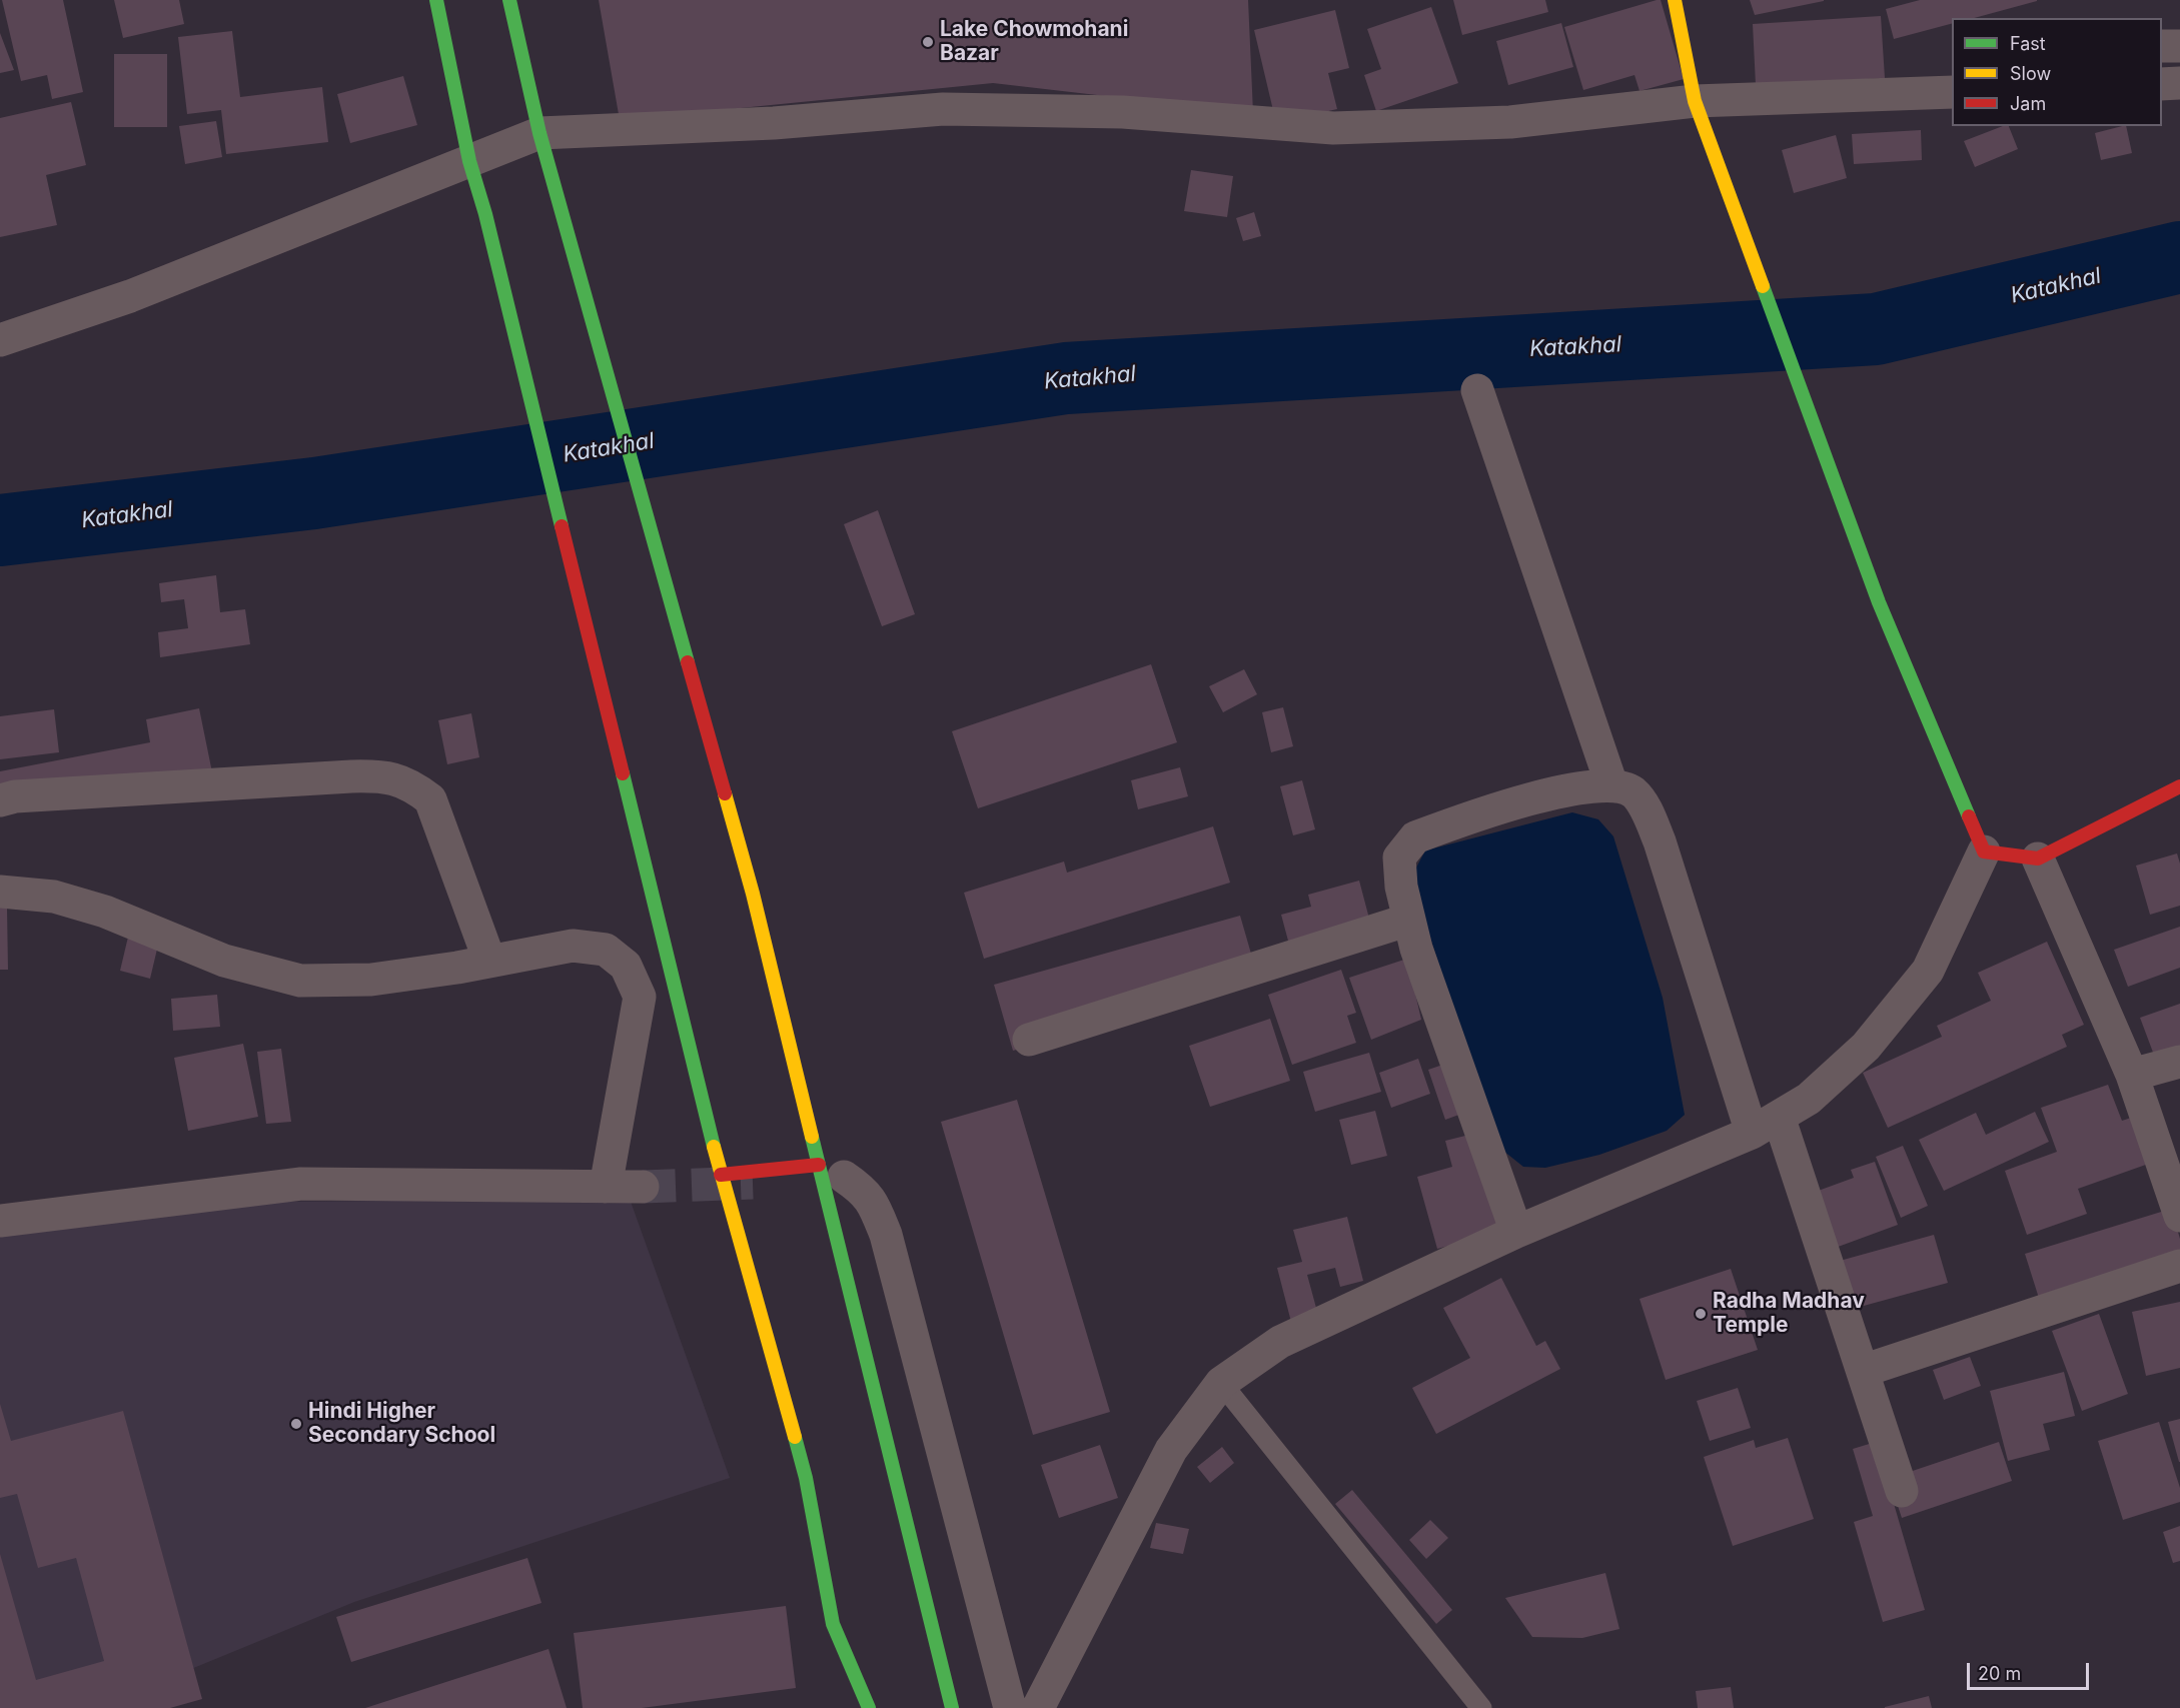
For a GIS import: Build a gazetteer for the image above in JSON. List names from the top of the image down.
{
  "water": ["Katakhal"],
  "places": ["Lake Chowmohani Bazar", "Radha Madhav Temple", "Hindi Higher Secondary School"],
  "legend": ["Fast", "Slow", "Jam"],
  "scale_bar": "20 m"
}
